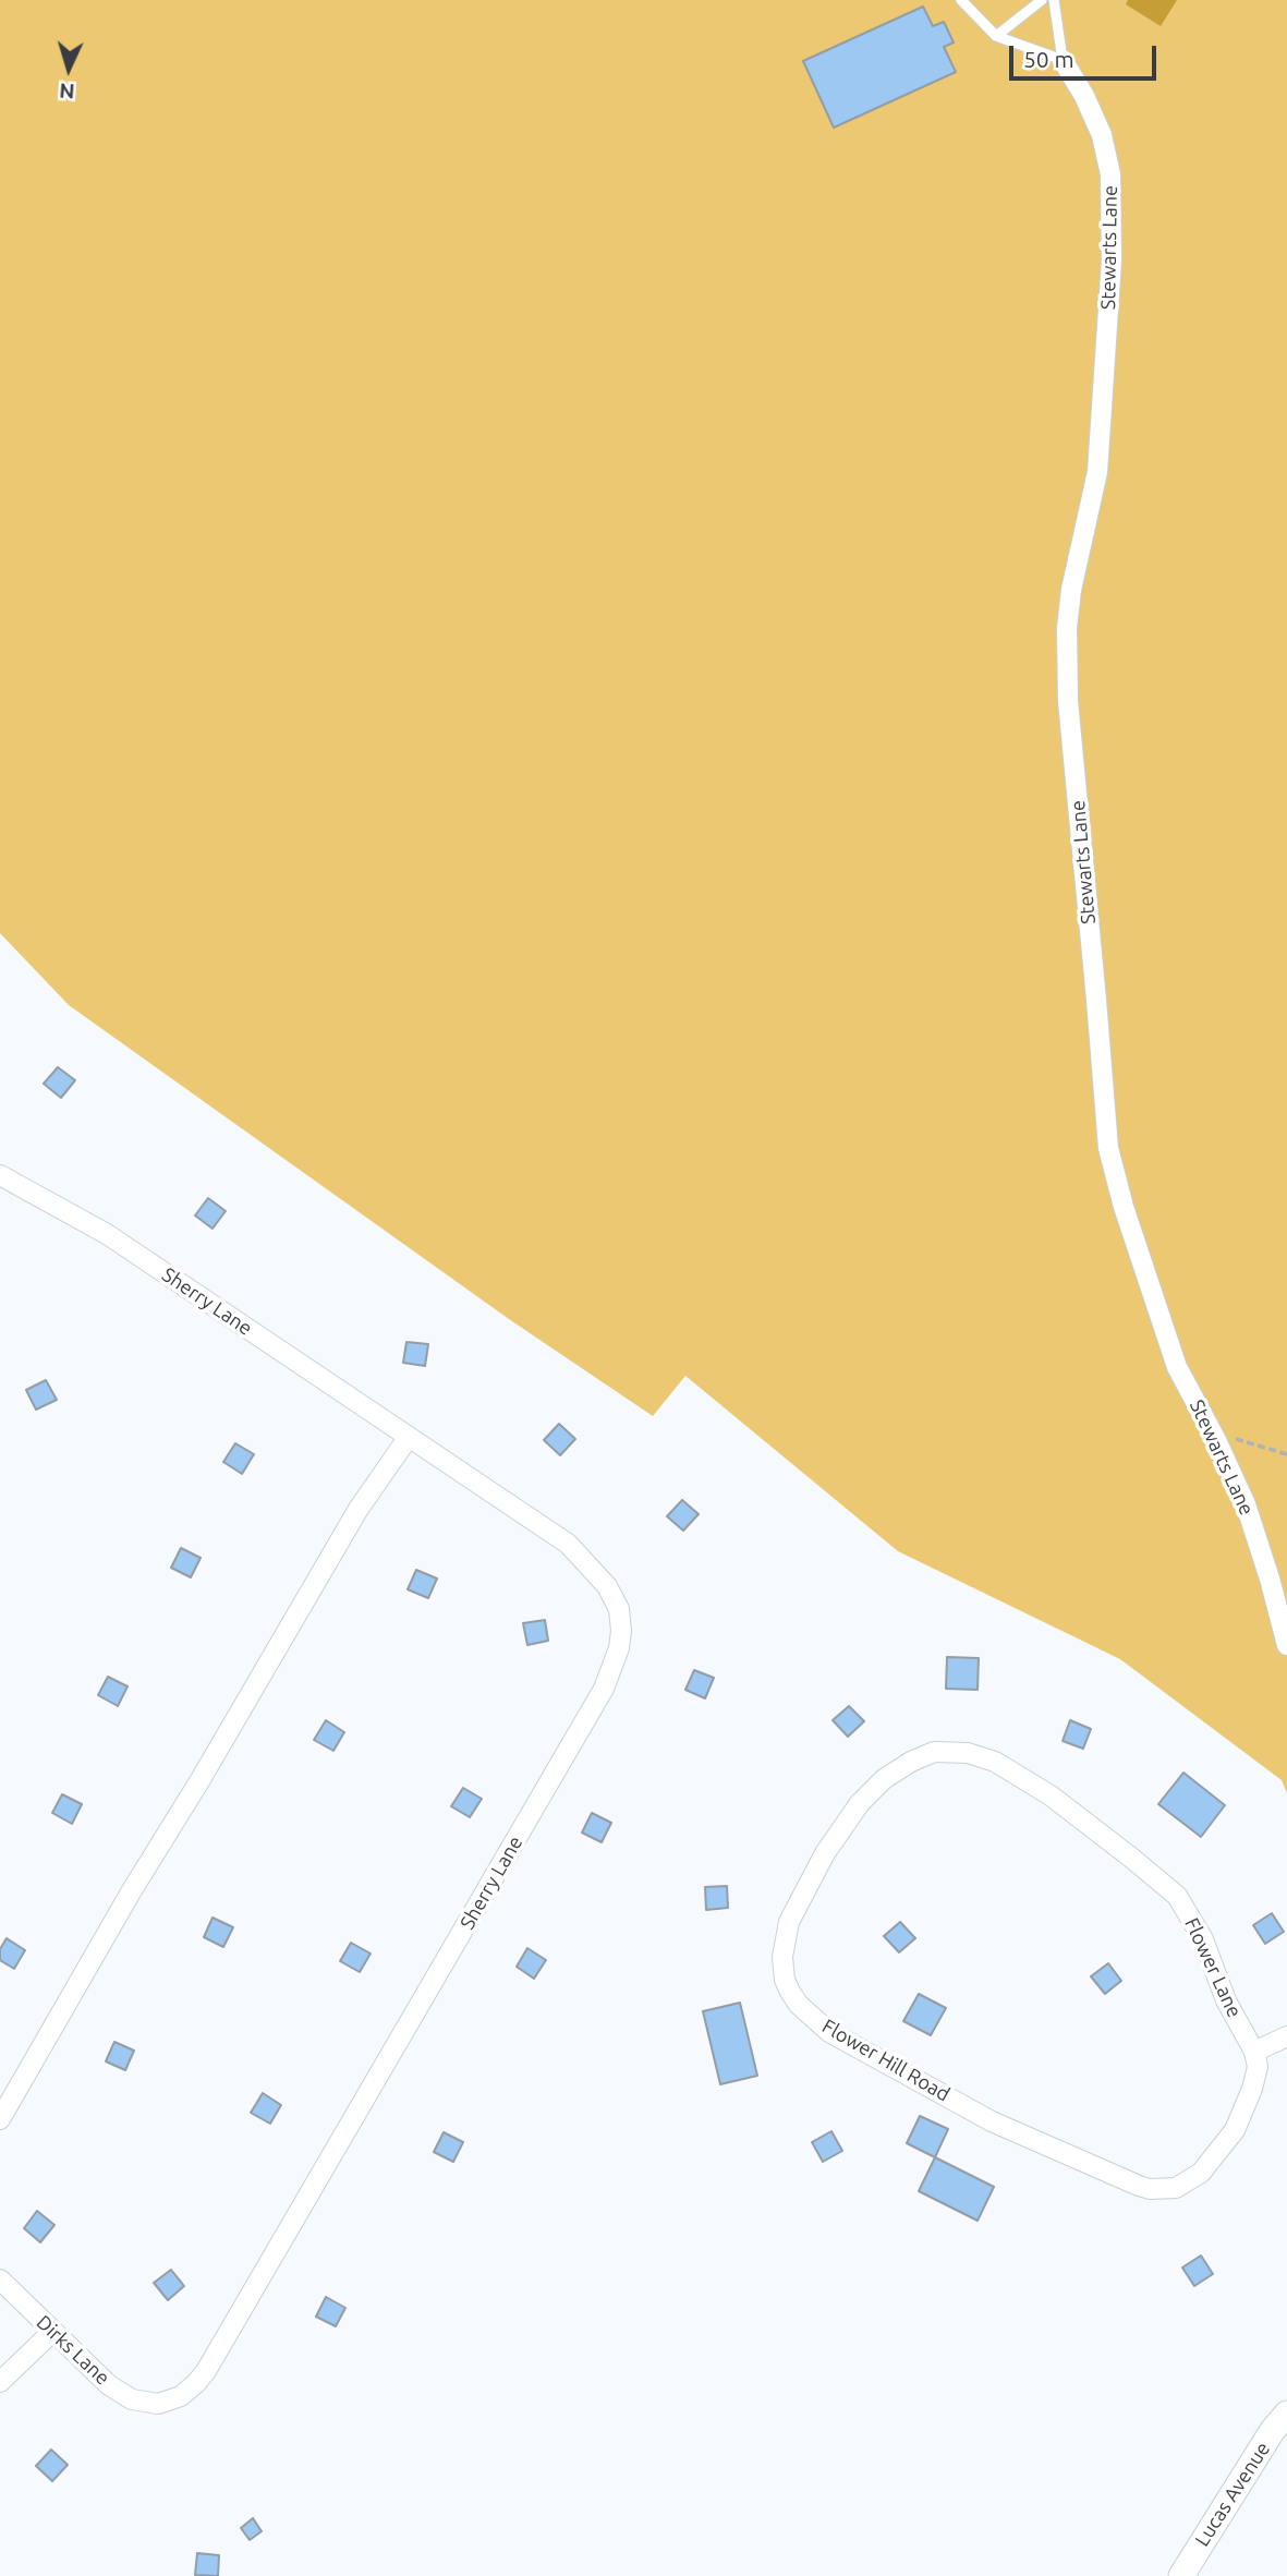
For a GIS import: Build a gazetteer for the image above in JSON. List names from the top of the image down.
{
  "streets": {
    "street": [
      "Stewarts Lane",
      "Sherry Lane",
      "Flower Lane",
      "Flower Hill Road",
      "Dirks Lane",
      "Lucas Avenue"
    ]
  },
  "crossings": [
    ["Sherry Lane", "Dirks Lane"],
    ["Flower Lane", "Flower Hill Road"]
  ],
  "scale_bar": "50 m",
  "north": "bottom"
}
